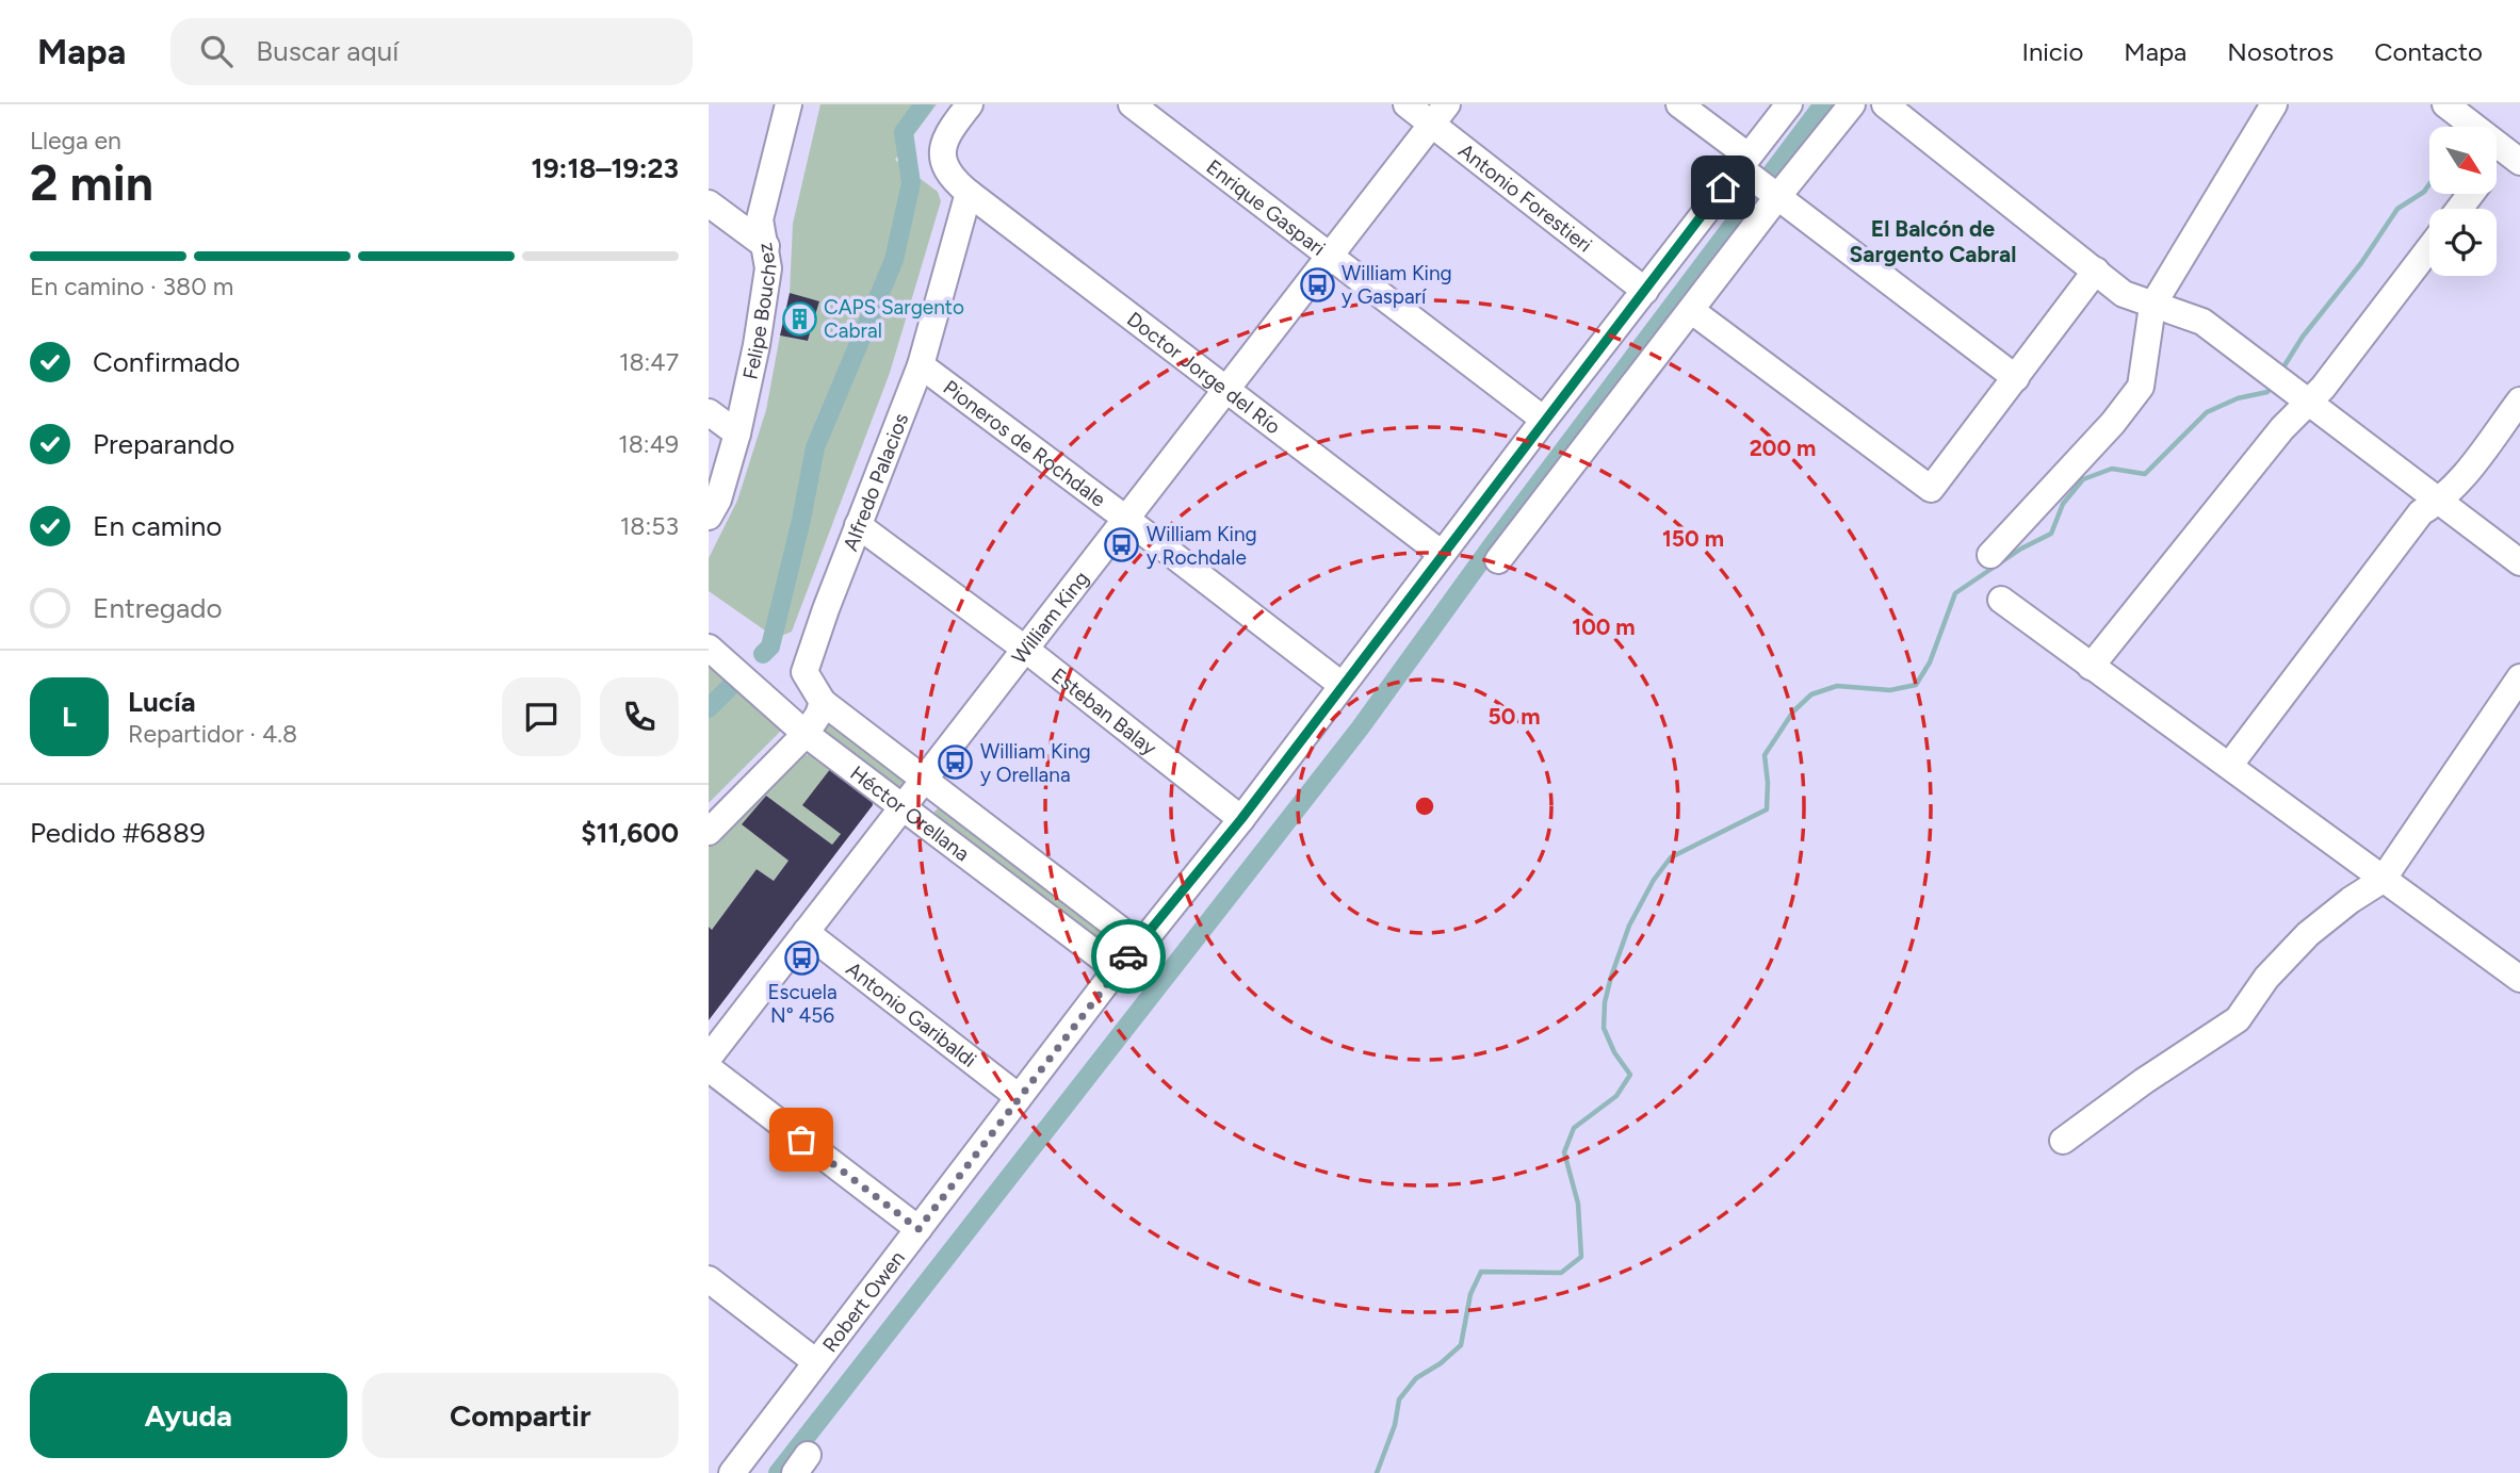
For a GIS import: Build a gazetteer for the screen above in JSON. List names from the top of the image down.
{
  "streets": {
    "street": [
      "Antonio Forestieri",
      "Enrique Gaspari",
      "Felipe Bouchez",
      "Doctor Jorge del Río",
      "Pioneros de Rochdale",
      "Alfredo Palacios",
      "William King",
      "Esteban Balay",
      "Héctor Orellana",
      "Antonio Garibaldi",
      "Robert Owen"
    ]
  },
  "crossings": [
    ["Antonio Forestieri", "William King"],
    ["Antonio Forestieri", "Robert Owen"],
    ["Enrique Gaspari", "William King"],
    ["Enrique Gaspari", "Robert Owen"],
    ["Doctor Jorge del Río", "Alfredo Palacios"],
    ["Doctor Jorge del Río", "William King"],
    ["Doctor Jorge del Río", "Robert Owen"],
    ["Pioneros de Rochdale", "Alfredo Palacios"],
    ["Pioneros de Rochdale", "William King"],
    ["Pioneros de Rochdale", "Robert Owen"],
    ["Alfredo Palacios", "Esteban Balay"],
    ["Alfredo Palacios", "Héctor Orellana"],
    ["William King", "Esteban Balay"],
    ["William King", "Héctor Orellana"],
    ["William King", "Antonio Garibaldi"],
    ["Esteban Balay", "Robert Owen"],
    ["Héctor Orellana", "Robert Owen"],
    ["Antonio Garibaldi", "Robert Owen"]
  ],
  "districts": ["El Balcón de Sargento Cabral"],
  "places": {
    "bus stop": [
      "William King y Gasparí",
      "William King y Rochdale",
      "William King y Orellana",
      "Escuela N° 456"
    ],
    "building": ["CAPS Sargento Cabral"]
  },
  "north": "bottom right",
  "page": {
    "header": "Mapa",
    "search": "Buscar aquí",
    "nav": [
      "Inicio",
      "Mapa",
      "Nosotros",
      "Contacto"
    ],
    "heading": ["2 min", "Llega en", "19:18–19:23"],
    "panel": [
      "Lucía",
      "Repartidor · 4.8",
      "Pedido #6889",
      "$11,600"
    ],
    "bar": "En camino · 380 m",
    "list": [
      ["Confirmado", "18:47"],
      ["Preparando", "18:49"],
      ["En camino", "18:53"],
      "Entregado"
    ],
    "round": "L",
    "buttons": ["Ayuda", "Compartir"]
  },
  "rings": [
    "200 m",
    "150 m",
    "100 m",
    "50 m"
  ]
}
